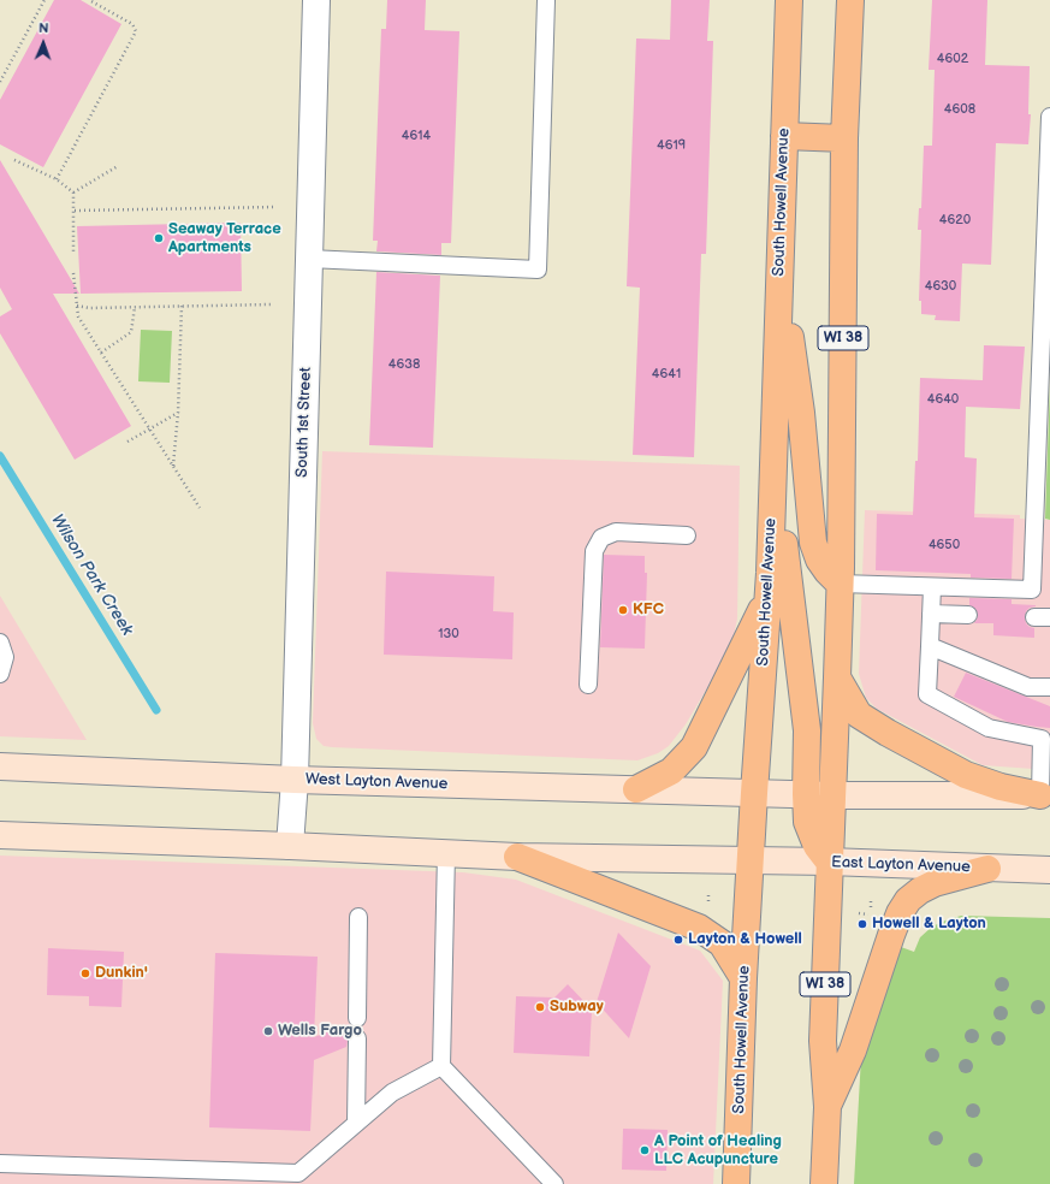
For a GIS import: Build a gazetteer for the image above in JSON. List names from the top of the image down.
{
  "streets": {
    "main road": [
      "South Howell Avenue",
      "WI 38",
      "West Layton Avenue",
      "East Layton Avenue"
    ],
    "street": ["South 1st Street"]
  },
  "crossings": [
    ["South Howell Avenue", "West Layton Avenue"],
    ["South Howell Avenue", "East Layton Avenue"],
    ["WI 38", "East Layton Avenue"],
    ["South 1st Street", "West Layton Avenue"]
  ],
  "water": ["Wilson Park Creek"],
  "places": [
    "Seaway Terrace Apartments",
    "KFC",
    "Howell & Layton",
    "Layton & Howell",
    "Dunkin'",
    "Subway",
    "Wells Fargo",
    "A Point of Healing LLC Acupuncture"
  ],
  "house_numbers": [
    "4602",
    "4608",
    "4614",
    "4619",
    "4620",
    "4630",
    "4638",
    "4641",
    "4640",
    "4650",
    "130"
  ],
  "north": "top"
}
